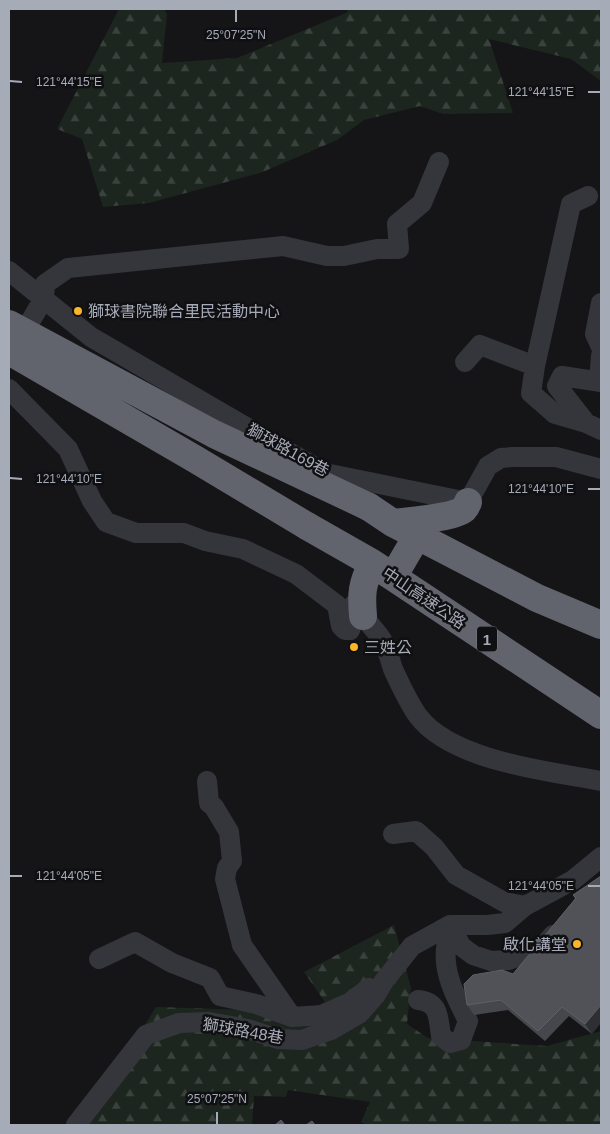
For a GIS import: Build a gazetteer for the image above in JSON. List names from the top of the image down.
{
  "streets": {
    "highway": ["中山高速公路", "1"],
    "street": ["獅球路169巷", "獅球路48巷"]
  },
  "places": ["獅球書院聯合里民活動中心", "三姓公", "啟化講堂"],
  "coordinates": [
    "25°07'25\"N",
    "121°44'15\"E",
    "121°44'10\"E",
    "121°44'05\"E"
  ]
}
